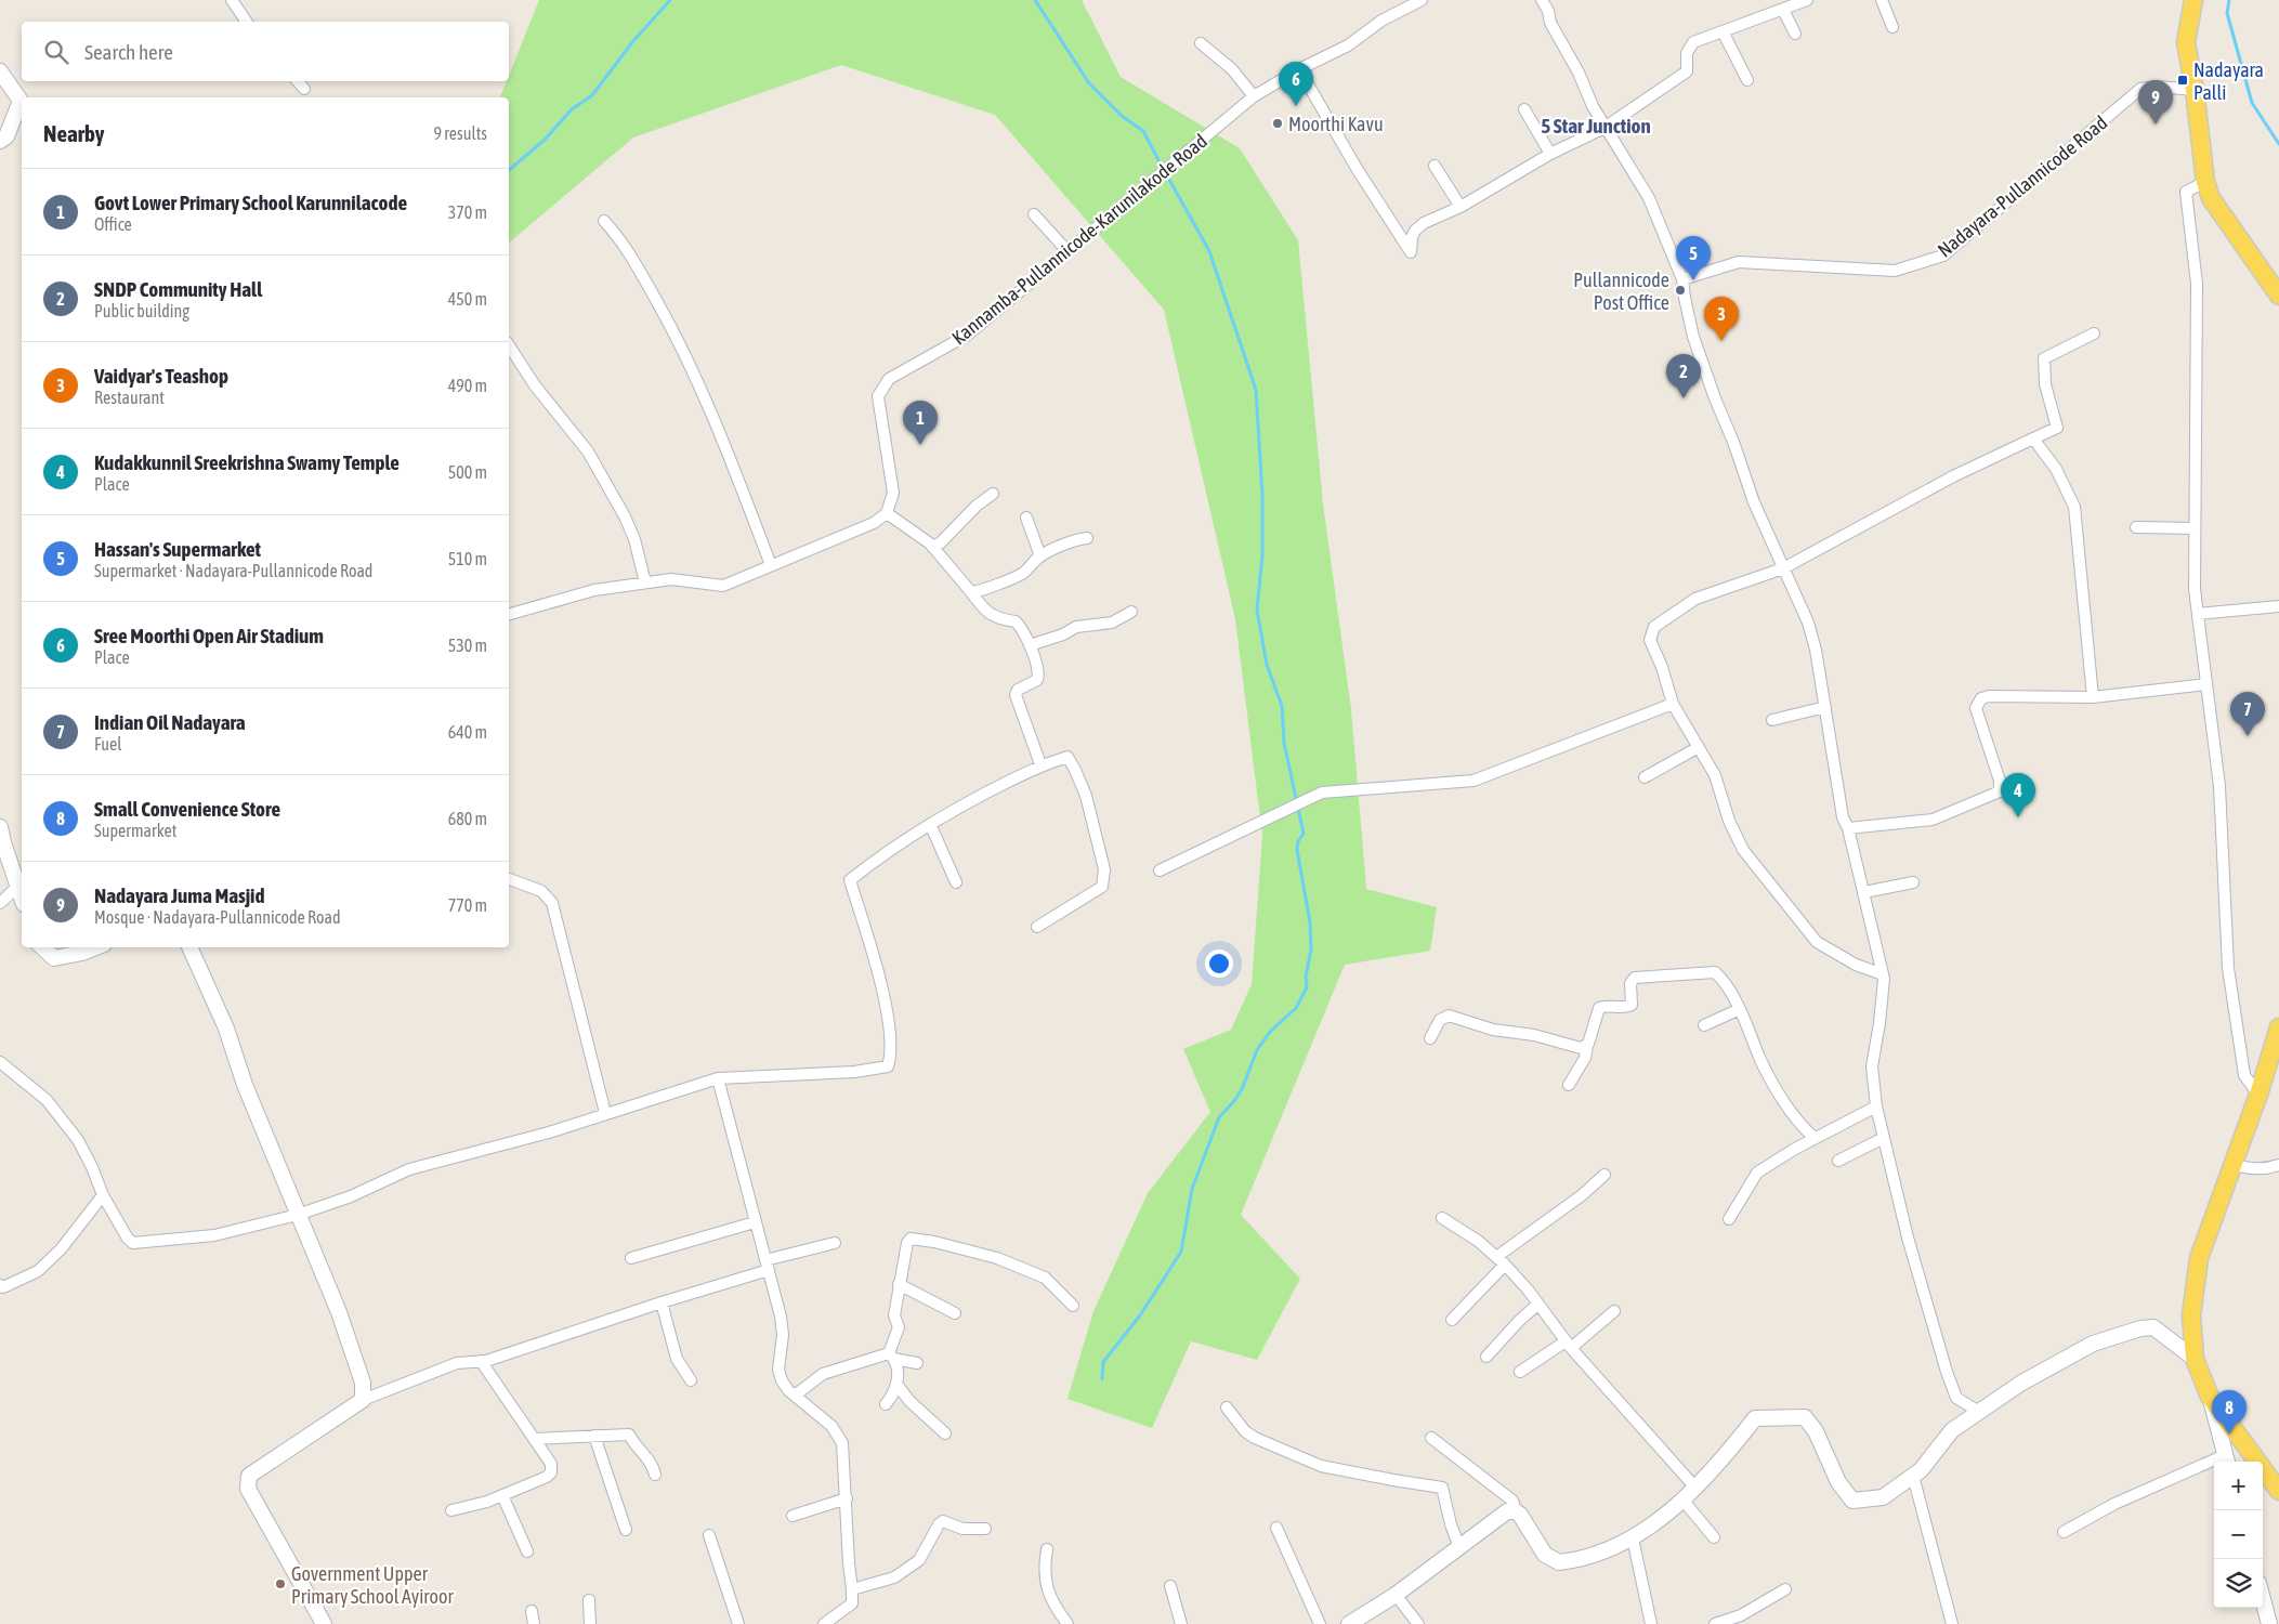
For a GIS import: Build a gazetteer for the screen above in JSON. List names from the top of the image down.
{
  "streets": {
    "street": ["Nadayara-Pullannicode Road", "Kannamba-Pullannicode-Karunilakode Road"]
  },
  "districts": ["5 Star Junction"],
  "places": {
    "transit": ["Nadayara Palli"],
    "other": ["Moorthi Kavu", "Pullannicode Post Office", "Government Upper Primary School Ayiroor"]
  },
  "page": {
    "search": "Search here",
    "pins": [
      "6",
      "9",
      "5",
      "3",
      "2",
      "1",
      "7",
      "4",
      "8"
    ],
    "heading": ["Nearby", "9 results"],
    "list": [
      {
        "mark": "1",
        "name": "Govt Lower Primary School Karunnilacode",
        "note": "Office",
        "value": "370 m"
      },
      {
        "mark": "2",
        "name": "SNDP Community Hall",
        "note": "Public building",
        "value": "450 m"
      },
      {
        "mark": "3",
        "name": "Vaidyar's Teashop",
        "note": "Restaurant",
        "value": "490 m"
      },
      {
        "mark": "4",
        "name": "Kudakkunnil Sreekrishna Swamy Temple",
        "note": "Place",
        "value": "500 m"
      },
      {
        "mark": "5",
        "name": "Hassan's Supermarket",
        "note": "Supermarket · Nadayara-Pullannicode Road",
        "value": "510 m"
      },
      {
        "mark": "6",
        "name": "Sree Moorthi Open Air Stadium",
        "note": "Place",
        "value": "530 m"
      },
      {
        "mark": "7",
        "name": "Indian Oil Nadayara",
        "note": "Fuel",
        "value": "640 m"
      },
      {
        "mark": "8",
        "name": "Small Convenience Store",
        "note": "Supermarket",
        "value": "680 m"
      },
      {
        "mark": "9",
        "name": "Nadayara Juma Masjid",
        "note": "Mosque · Nadayara-Pullannicode Road",
        "value": "770 m"
      }
    ],
    "map_buttons": ["+", "−"]
  }
}
